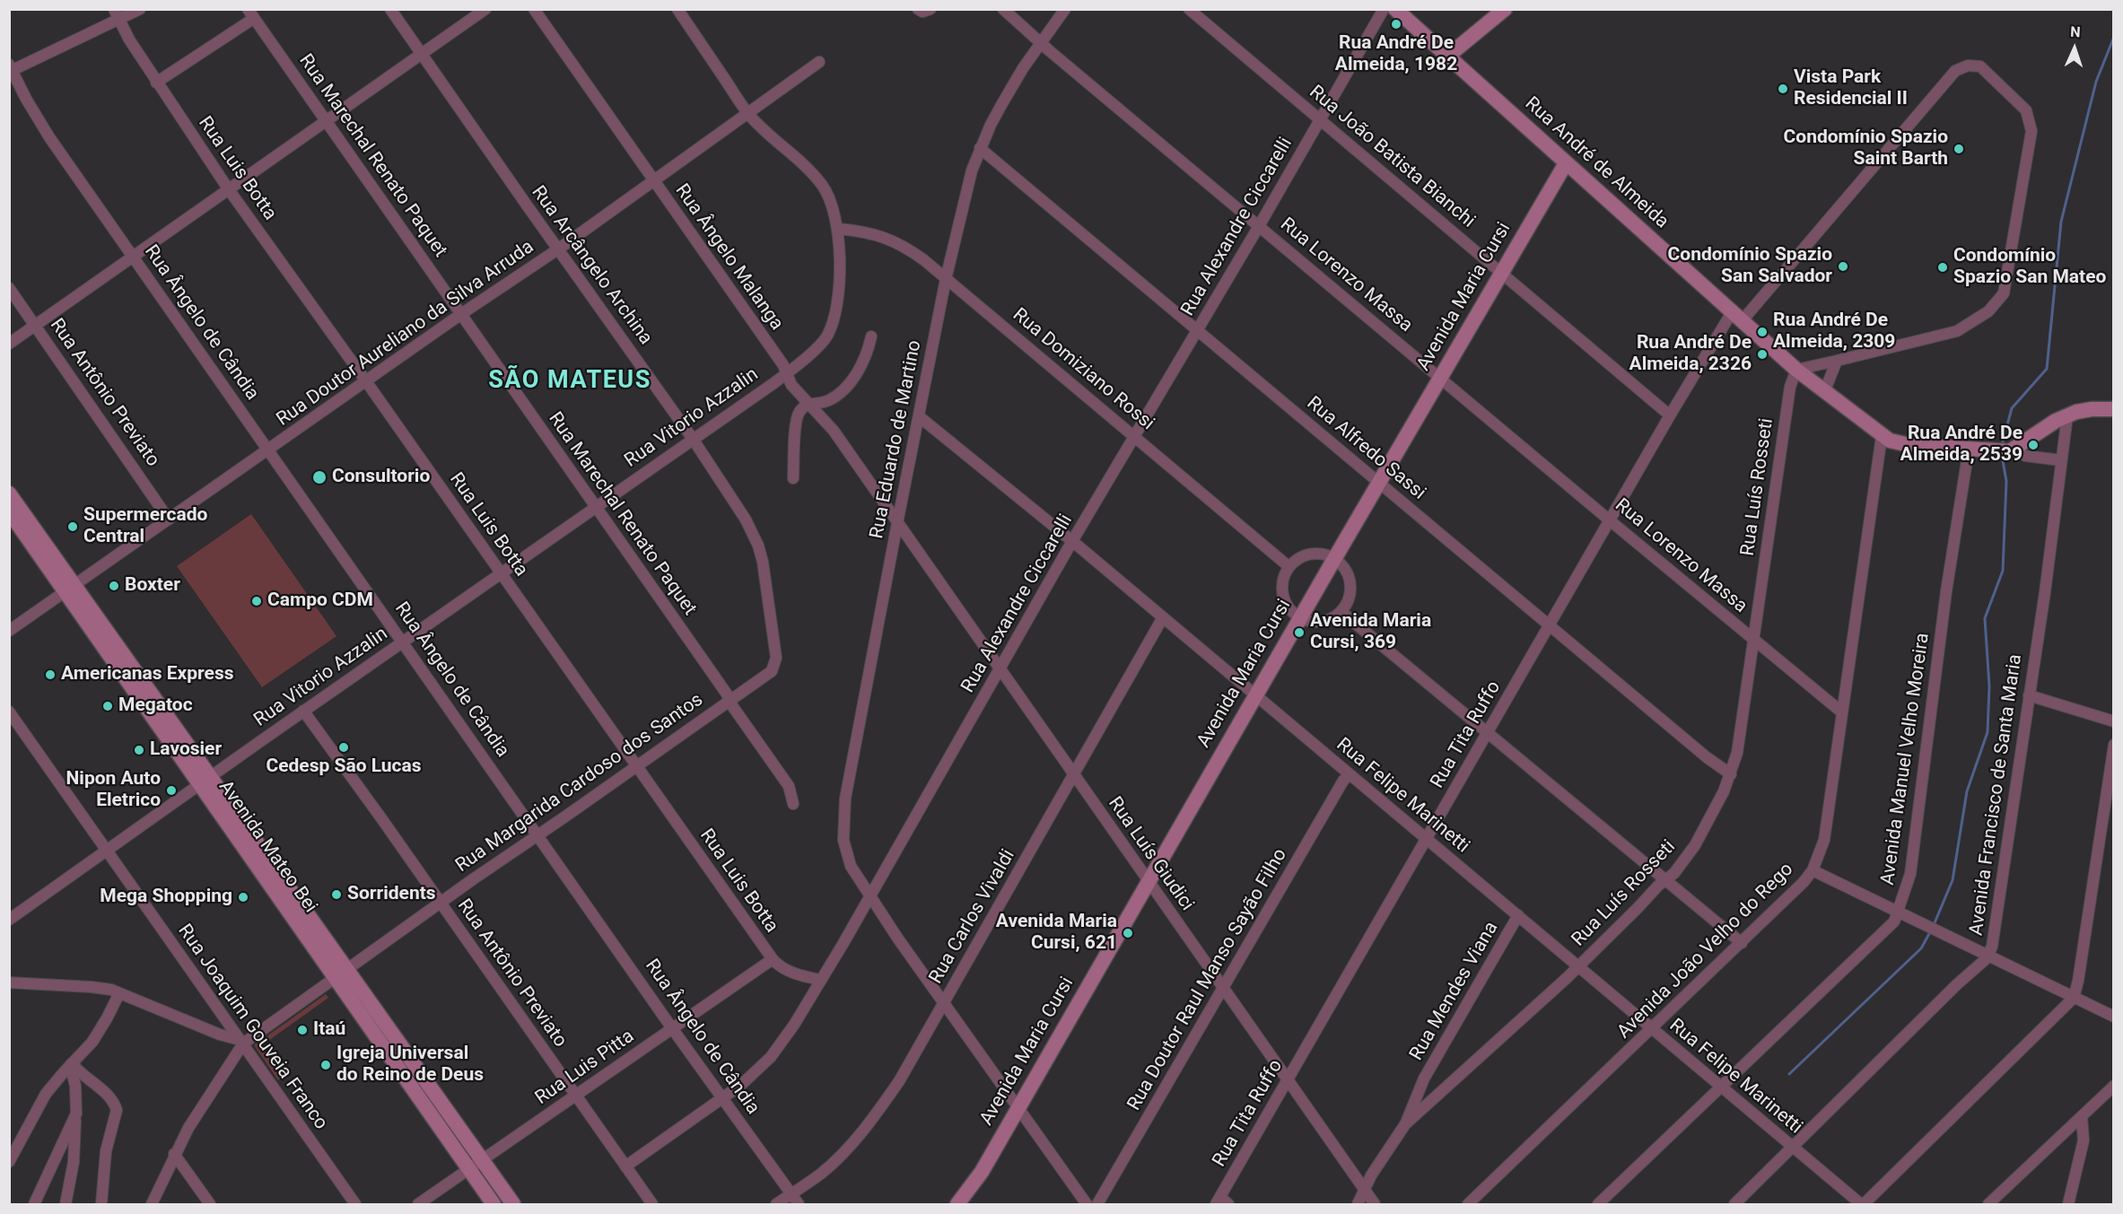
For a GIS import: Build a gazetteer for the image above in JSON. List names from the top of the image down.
{
  "streets": {
    "main road": ["Rua André de Almeida", "Avenida Maria Cursi", "Avenida Mateo Bei"],
    "street": [
      "Rua Marechal Renato Paquet",
      "Rua João Batista Bianchi",
      "Rua Luis Botta",
      "Rua Alexandre Ciccarelli",
      "Rua Ângelo Malanga",
      "Rua Arcângelo Archina",
      "Rua Lorenzo Massa",
      "Rua Ângelo de Cândia",
      "Rua Doutor Aureliano da Silva Arruda",
      "Rua Domiziano Rossi",
      "Rua Antônio Previato",
      "Rua Vitorio Azzalin",
      "Rua Eduardo de Martino",
      "Rua Alfredo Sassi",
      "Rua Luís Rosseti",
      "Rua Tita Ruffo",
      "Avenida Manuel Velho Moreira",
      "Rua Margarida Cardoso dos Santos",
      "Avenida Francisco de Santa Maria",
      "Rua Felipe Marinetti",
      "Rua Luís Giudici",
      "Rua Carlos Vivaldi",
      "Avenida João Velho do Rego",
      "Rua Doutor Raul Manso Sayão Filho",
      "Rua Mendes Viana",
      "Rua Joaquim Gouveia Franco",
      "Rua Luis Pitta"
    ]
  },
  "crossings": [
    ["Rua Marechal Renato Paquet", "Rua Doutor Aureliano da Silva Arruda"],
    ["Rua Marechal Renato Paquet", "Rua Vitorio Azzalin"],
    ["Rua Marechal Renato Paquet", "Rua Margarida Cardoso dos Santos"],
    ["Rua João Batista Bianchi", "Rua Alexandre Ciccarelli"],
    ["Rua João Batista Bianchi", "Avenida Maria Cursi"],
    ["Rua João Batista Bianchi", "Rua Tita Ruffo"],
    ["Rua André de Almeida", "Avenida Maria Cursi"],
    ["Rua André de Almeida", "Rua Luís Rosseti"],
    ["Rua André de Almeida", "Rua Tita Ruffo"],
    ["Rua André de Almeida", "Avenida Manuel Velho Moreira"],
    ["Rua André de Almeida", "Avenida João Velho do Rego"],
    ["Rua Luis Botta", "Rua Alexandre Ciccarelli"],
    ["Rua Luis Botta", "Rua Doutor Aureliano da Silva Arruda"],
    ["Rua Luis Botta", "Rua Vitorio Azzalin"],
    ["Rua Luis Botta", "Rua Margarida Cardoso dos Santos"],
    ["Rua Luis Botta", "Rua Luis Pitta"],
    ["Rua Alexandre Ciccarelli", "Rua Lorenzo Massa"],
    ["Rua Alexandre Ciccarelli", "Rua Ângelo de Cândia"],
    ["Rua Alexandre Ciccarelli", "Rua Domiziano Rossi"],
    ["Rua Alexandre Ciccarelli", "Rua Antônio Previato"],
    ["Rua Alexandre Ciccarelli", "Rua Eduardo de Martino"],
    ["Rua Alexandre Ciccarelli", "Rua Alfredo Sassi"],
    ["Rua Alexandre Ciccarelli", "Rua Felipe Marinetti"],
    ["Rua Alexandre Ciccarelli", "Rua Luís Giudici"],
    ["Rua Ângelo Malanga", "Rua Doutor Aureliano da Silva Arruda"],
    ["Rua Ângelo Malanga", "Rua Vitorio Azzalin"],
    ["Rua Ângelo Malanga", "Rua Eduardo de Martino"],
    ["Rua Ângelo Malanga", "Rua Luís Giudici"],
    ["Rua Arcângelo Archina", "Rua Doutor Aureliano da Silva Arruda"],
    ["Rua Arcângelo Archina", "Rua Vitorio Azzalin"],
    ["Rua Arcângelo Archina", "Rua Margarida Cardoso dos Santos"],
    ["Rua Lorenzo Massa", "Avenida Maria Cursi"],
    ["Rua Lorenzo Massa", "Rua Eduardo de Martino"],
    ["Rua Lorenzo Massa", "Rua Luís Rosseti"],
    ["Rua Lorenzo Massa", "Rua Tita Ruffo"],
    ["Rua Lorenzo Massa", "Avenida João Velho do Rego"],
    ["Avenida Maria Cursi", "Rua Eduardo de Martino"],
    ["Avenida Maria Cursi", "Rua Alfredo Sassi"],
    ["Avenida Maria Cursi", "Rua Felipe Marinetti"],
    ["Avenida Maria Cursi", "Rua Luís Giudici"],
    ["Rua Ângelo de Cândia", "Rua Doutor Aureliano da Silva Arruda"],
    ["Rua Ângelo de Cândia", "Rua Vitorio Azzalin"],
    ["Rua Ângelo de Cândia", "Rua Margarida Cardoso dos Santos"],
    ["Rua Ângelo de Cândia", "Rua Carlos Vivaldi"],
    ["Rua Ângelo de Cândia", "Rua Luis Pitta"],
    ["Rua Doutor Aureliano da Silva Arruda", "Rua Antônio Previato"],
    ["Rua Doutor Aureliano da Silva Arruda", "Rua Vitorio Azzalin"],
    ["Rua Doutor Aureliano da Silva Arruda", "Avenida Mateo Bei"],
    ["Rua Domiziano Rossi", "Rua Vitorio Azzalin"],
    ["Rua Domiziano Rossi", "Rua Eduardo de Martino"],
    ["Rua Antônio Previato", "Rua Vitorio Azzalin"],
    ["Rua Antônio Previato", "Rua Margarida Cardoso dos Santos"],
    ["Rua Antônio Previato", "Rua Luis Pitta"],
    ["Rua Vitorio Azzalin", "Avenida Mateo Bei"],
    ["Rua Vitorio Azzalin", "Rua Joaquim Gouveia Franco"],
    ["Rua Eduardo de Martino", "Rua Alfredo Sassi"],
    ["Rua Eduardo de Martino", "Rua Felipe Marinetti"],
    ["Rua Eduardo de Martino", "Rua Luís Giudici"],
    ["Rua Eduardo de Martino", "Rua Carlos Vivaldi"],
    ["Rua Alfredo Sassi", "Rua Luís Rosseti"],
    ["Rua Alfredo Sassi", "Rua Tita Ruffo"],
    ["Rua Luís Rosseti", "Rua Felipe Marinetti"],
    ["Rua Luís Rosseti", "Rua Luís Giudici"],
    ["Rua Luís Rosseti", "Rua Mendes Viana"],
    ["Rua Tita Ruffo", "Rua Felipe Marinetti"],
    ["Rua Tita Ruffo", "Rua Luís Giudici"],
    ["Avenida Manuel Velho Moreira", "Rua Felipe Marinetti"],
    ["Rua Margarida Cardoso dos Santos", "Avenida Mateo Bei"],
    ["Rua Margarida Cardoso dos Santos", "Rua Joaquim Gouveia Franco"],
    ["Avenida Francisco de Santa Maria", "Rua Felipe Marinetti"],
    ["Rua Felipe Marinetti", "Rua Carlos Vivaldi"],
    ["Rua Felipe Marinetti", "Avenida João Velho do Rego"],
    ["Rua Felipe Marinetti", "Rua Doutor Raul Manso Sayão Filho"],
    ["Rua Felipe Marinetti", "Rua Mendes Viana"],
    ["Avenida Mateo Bei", "Rua Luis Pitta"],
    ["Rua Luís Giudici", "Rua Carlos Vivaldi"],
    ["Rua Luís Giudici", "Rua Doutor Raul Manso Sayão Filho"]
  ],
  "districts": ["SÃO MATEUS"],
  "places": [
    "Rua André De Almeida, 1982",
    "Vista Park Residencial II",
    "Condomínio Spazio Saint Barth",
    "Condomínio Spazio San Salvador",
    "Condomínio Spazio San Mateo",
    "Rua André De Almeida, 2309",
    "Rua André De Almeida, 2326",
    "Rua André De Almeida, 2539",
    "Consultorio",
    "Supermercado Central",
    "Boxter",
    "Campo CDM",
    "Avenida Maria Cursi, 369",
    "Americanas Express",
    "Megatoc",
    "Cedesp São Lucas",
    "Lavosier",
    "Nipon Auto Eletrico",
    "Sorridents",
    "Mega Shopping",
    "Avenida Maria Cursi, 621",
    "Itaú",
    "Igreja Universal do Reino de Deus"
  ],
  "north": "top"
}
